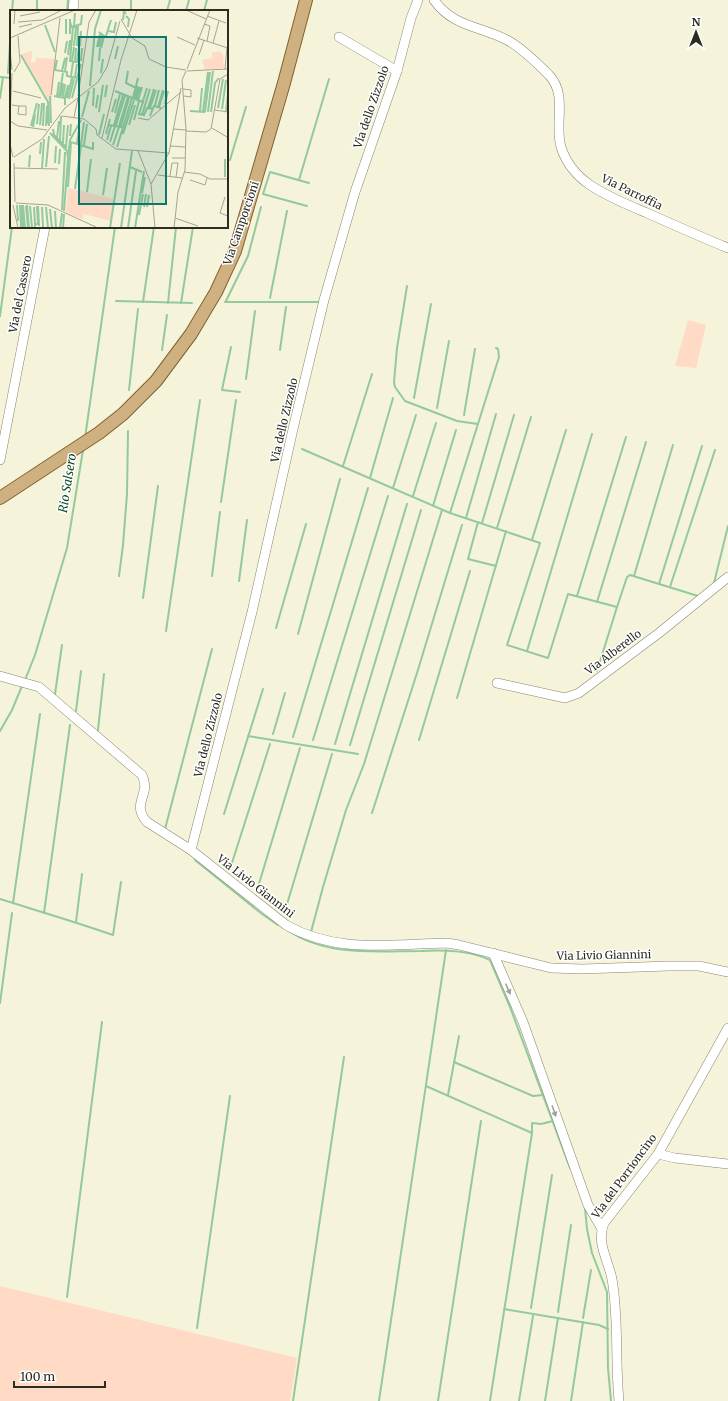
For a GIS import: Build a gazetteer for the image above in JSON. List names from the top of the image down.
{
  "streets": {
    "main road": ["Via Camporcioni"],
    "street": [
      "Via dello Zizzolo",
      "Via Parroffia",
      "Via del Cassero",
      "Via Alberello",
      "Via Livio Giannini",
      "Via del Porrioncino"
    ]
  },
  "crossings": [
    ["Via dello Zizzolo", "Via Livio Giannini"]
  ],
  "water": ["Rio Salsero"],
  "scale_bar": "100 m",
  "north": "top"
}
